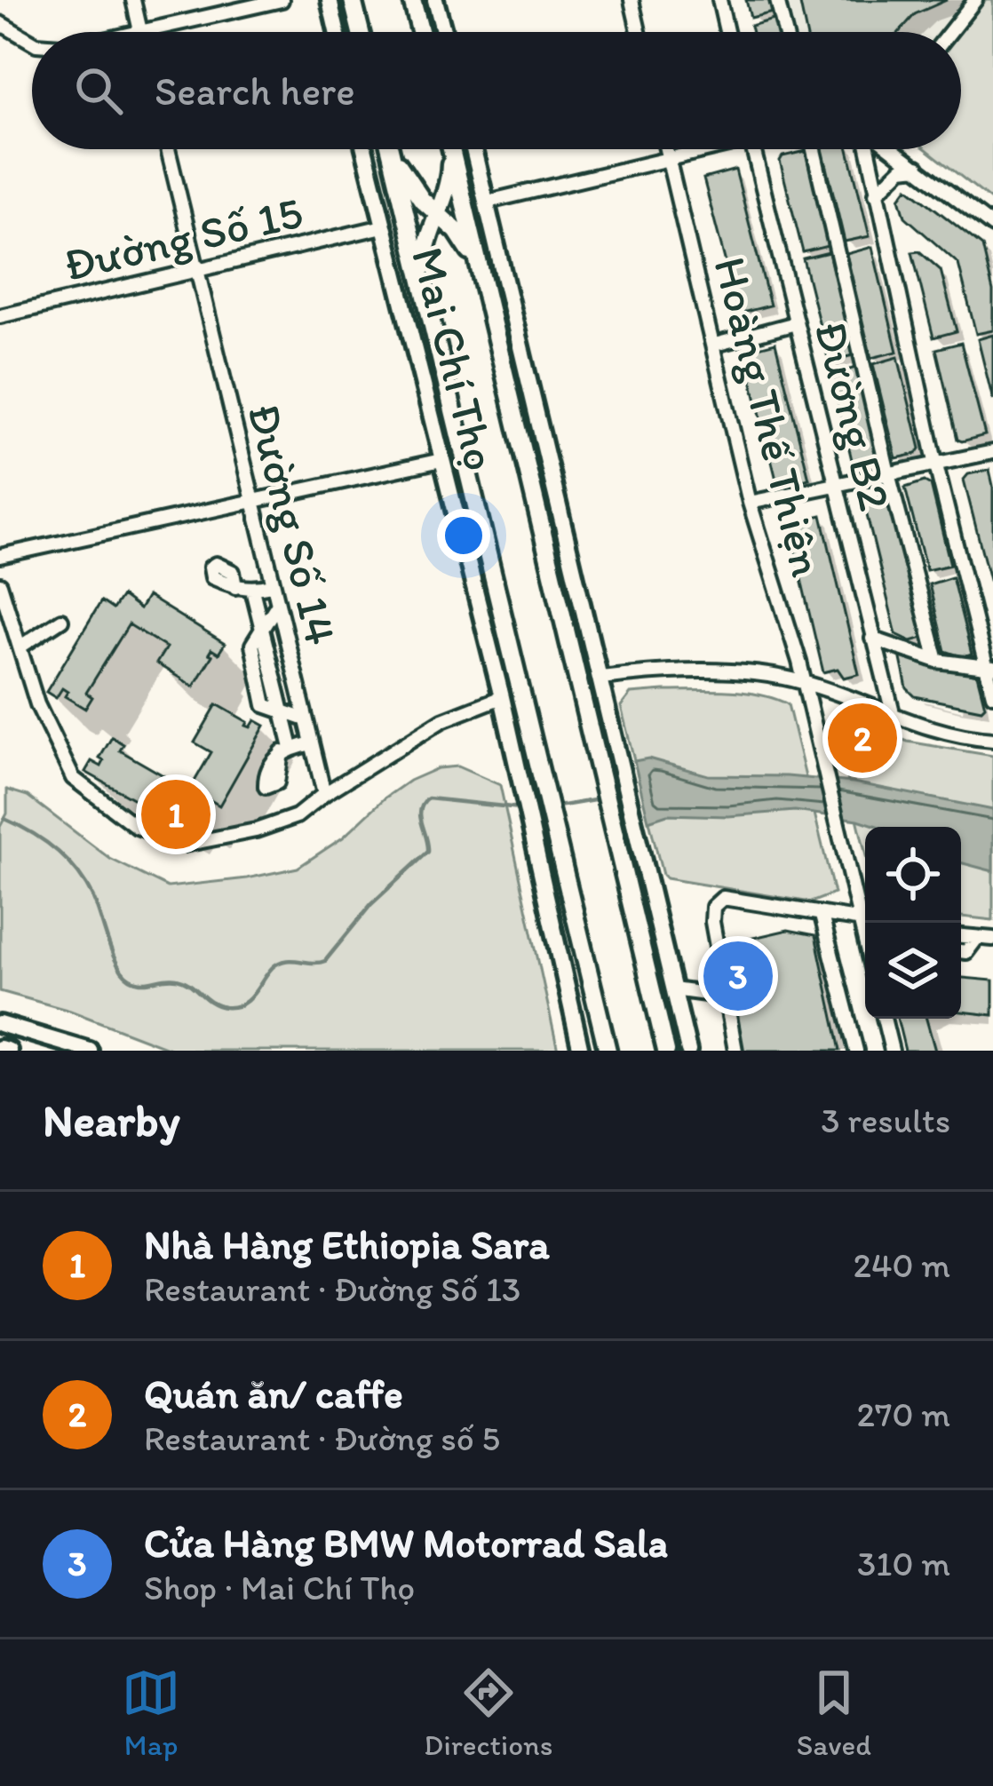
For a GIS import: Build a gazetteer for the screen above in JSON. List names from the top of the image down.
{
  "streets": {
    "highway": ["Mai Chí Thọ"],
    "street": [
      "Đường Số 15",
      "Đường B2",
      "Hoàng Thế Thiện",
      "Đường Số 14"
    ]
  },
  "crossings": [
    ["Đường Số 15", "Mai Chí Thọ"],
    ["Đường Số 15", "Đường Số 14"]
  ],
  "page": {
    "search": "Search here",
    "pins": ["2", "1", "3"],
    "heading": ["Nearby", "3 results"],
    "list": [
      {
        "mark": "1",
        "name": "Nhà Hàng Ethiopia Sara",
        "note": "Restaurant · Đường Số 13",
        "value": "240 m"
      },
      {
        "mark": "2",
        "name": "Quán ăn/ caffe",
        "note": "Restaurant · Đường số 5",
        "value": "270 m"
      },
      {
        "mark": "3",
        "name": "Cửa Hàng BMW Motorrad Sala",
        "note": "Shop · Mai Chí Thọ",
        "value": "310 m"
      }
    ],
    "nav": ["Map", "Directions", "Saved"]
  }
}
